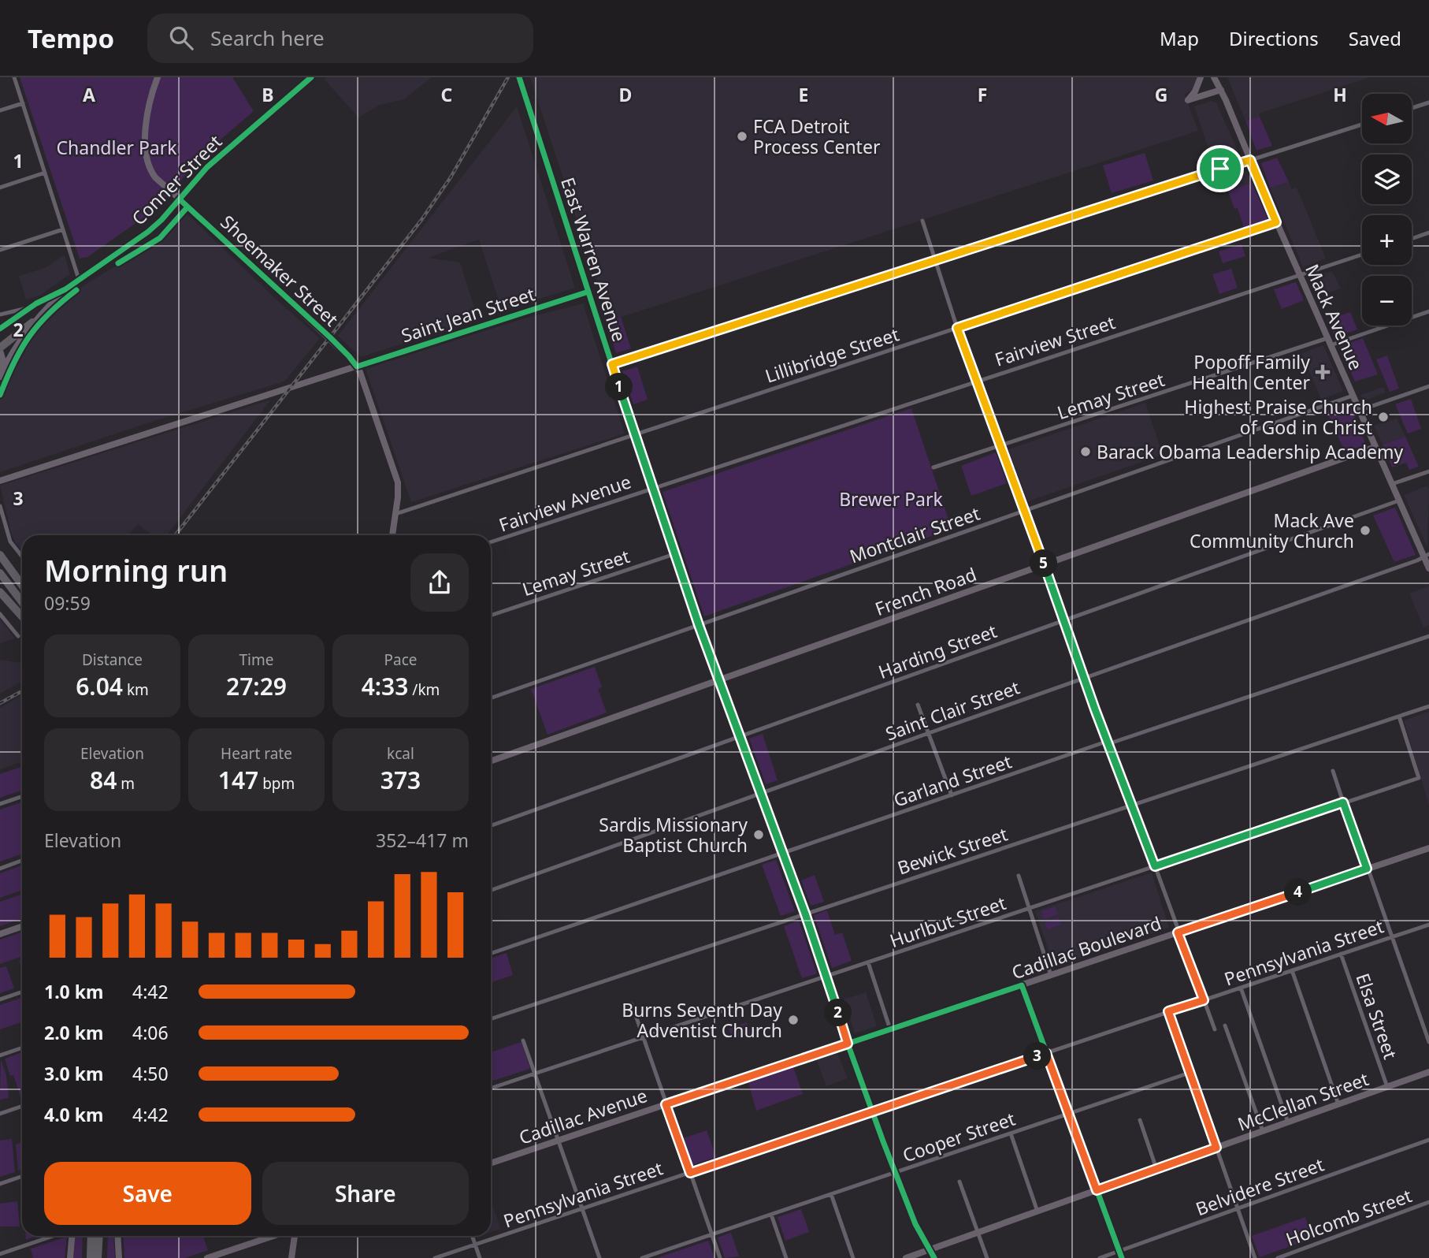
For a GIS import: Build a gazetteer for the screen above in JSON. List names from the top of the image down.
{
  "streets": {
    "main road": [
      "Conner Street",
      "East Warren Avenue",
      "Shoemaker Street",
      "Saint Jean Street",
      "Mack Avenue",
      "French Road",
      "Cadillac Boulevard",
      "McClellan Street",
      "Cadillac Avenue"
    ],
    "street": [
      "Fairview Street",
      "Lillibridge Street",
      "Lemay Street",
      "Fairview Avenue",
      "Montclair Street",
      "Harding Street",
      "Saint Clair Street",
      "Garland Street",
      "Bewick Street",
      "Hurlbut Street",
      "Pennsylvania Street",
      "Elsa Street",
      "Cooper Street",
      "Belvidere Street",
      "Holcomb Street"
    ]
  },
  "crossings": [
    ["Conner Street", "Shoemaker Street"],
    ["East Warren Avenue", "Saint Jean Street"],
    ["East Warren Avenue", "Fairview Street"],
    ["East Warren Avenue", "Lillibridge Street"],
    ["East Warren Avenue", "Lemay Street"],
    ["East Warren Avenue", "Fairview Avenue"],
    ["East Warren Avenue", "Montclair Street"],
    ["East Warren Avenue", "French Road"],
    ["East Warren Avenue", "Harding Street"],
    ["East Warren Avenue", "Saint Clair Street"],
    ["East Warren Avenue", "Garland Street"],
    ["East Warren Avenue", "Bewick Street"],
    ["East Warren Avenue", "Hurlbut Street"],
    ["East Warren Avenue", "Cadillac Boulevard"],
    ["East Warren Avenue", "Pennsylvania Street"],
    ["East Warren Avenue", "McClellan Street"],
    ["East Warren Avenue", "Cadillac Avenue"],
    ["East Warren Avenue", "Cooper Street"],
    ["Shoemaker Street", "Saint Jean Street"],
    ["Shoemaker Street", "Lillibridge Street"],
    ["Mack Avenue", "Fairview Street"],
    ["Mack Avenue", "Lillibridge Street"],
    ["Mack Avenue", "Lemay Street"],
    ["Mack Avenue", "Montclair Street"],
    ["Mack Avenue", "French Road"],
    ["Mack Avenue", "Harding Street"],
    ["Mack Avenue", "Saint Clair Street"],
    ["Fairview Street", "Fairview Avenue"],
    ["Bewick Street", "Hurlbut Street"],
    ["Cadillac Boulevard", "Cadillac Avenue"],
    ["Pennsylvania Street", "Elsa Street"],
    ["Elsa Street", "McClellan Street"]
  ],
  "parks": ["Chandler Park", "Brewer Park"],
  "places": {
    "other": [
      "FCA Detroit Process Center",
      "Highest Praise Church of God in Christ",
      "Barack Obama Leadership Academy",
      "Mack Ave Community Church",
      "Sardis Missionary Baptist Church",
      "Burns Seventh Day Adventist Church"
    ],
    "health": ["Popoff Family Health Center"]
  },
  "north": "left",
  "page": {
    "header": "Tempo",
    "search": "Search here",
    "nav": ["Map", "Directions", "Saved"],
    "map_buttons": ["+", "−"],
    "pins": [
      "1",
      "5",
      "4",
      "2",
      "3"
    ],
    "heading": ["Morning run", "09:59"],
    "stats": [
      ["Distance", "6.04 km"],
      ["Time", "27:29"],
      ["Pace", "4:33 /km"],
      ["Elevation", "84 m"],
      ["Heart rate", "147 bpm"],
      ["kcal", "373"]
    ],
    "chart": ["Elevation", "352–417 m"],
    "list": [
      {
        "name": "1.0 km",
        "note": "4:42"
      },
      {
        "name": "2.0 km",
        "note": "4:06"
      },
      {
        "name": "3.0 km",
        "note": "4:50"
      },
      {
        "name": "4.0 km",
        "note": "4:42"
      }
    ],
    "buttons": ["Save", "Share"]
  },
  "grid": {
    "columns": [
      "A",
      "B",
      "C",
      "D",
      "E",
      "F",
      "G",
      "H"
    ],
    "rows": ["1", "2", "3"]
  }
}
